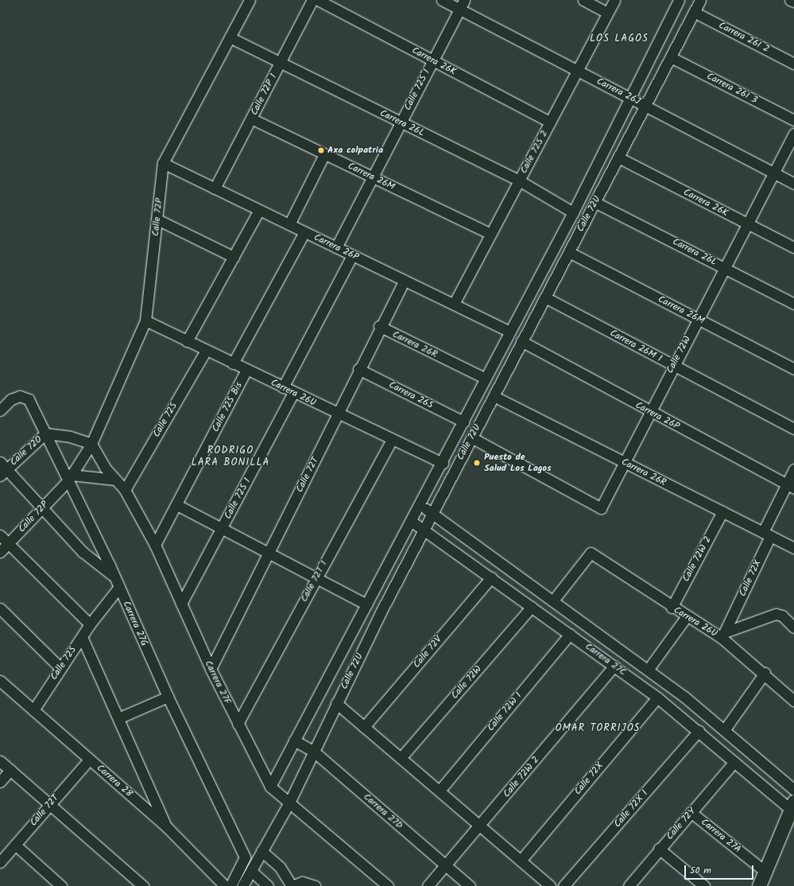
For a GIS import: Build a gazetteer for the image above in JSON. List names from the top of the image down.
{
  "streets": {
    "street": [
      "Carrera 26I 2",
      "Carrera 26K",
      "Carrera 26I 3",
      "Calle 72S 1",
      "Carrera 26J",
      "Calle 72P 1",
      "Carrera 26L",
      "Calle 72S 2",
      "Carrera 26M",
      "Calle 72U",
      "Calle 72P",
      "Carrera 26P",
      "Carrera 26R",
      "Carrera 26M 1",
      "Calle 72W",
      "Carrera 26U",
      "Carrera 26S",
      "Calle 72S Bis",
      "Calle 72S",
      "Calle 72O",
      "Calle 72T",
      "Calle 72W 2",
      "Calle 72X",
      "Calle 72T 1",
      "Carrera 27G",
      "Calle 72V",
      "Carrera 27C",
      "Carrera 27F",
      "Calle 72W 1",
      "Carrera 28",
      "Calle 72X 1",
      "Carrera 27D",
      "Calle 72Y",
      "Carrera 27A"
    ]
  },
  "crossings": [
    ["Carrera 26I 2", "Calle 72U"],
    ["Carrera 26K", "Calle 72S 1"],
    ["Carrera 26K", "Calle 72S 2"],
    ["Carrera 26K", "Calle 72U"],
    ["Carrera 26K", "Calle 72W"],
    ["Carrera 26I 3", "Calle 72U"],
    ["Calle 72S 1", "Carrera 26J"],
    ["Calle 72S 1", "Carrera 26L"],
    ["Calle 72S 1", "Carrera 26M"],
    ["Calle 72S 1", "Carrera 26P"],
    ["Calle 72S 1", "Carrera 26U"],
    ["Calle 72S 1", "Carrera 27F"],
    ["Carrera 26J", "Calle 72S 2"],
    ["Carrera 26J", "Calle 72U"],
    ["Carrera 26J", "Calle 72W"],
    ["Calle 72P 1", "Carrera 26L"],
    ["Calle 72P 1", "Carrera 26M"],
    ["Calle 72P 1", "Carrera 26P"],
    ["Carrera 26L", "Calle 72S 2"],
    ["Carrera 26L", "Calle 72U"],
    ["Carrera 26L", "Calle 72P"],
    ["Carrera 26L", "Calle 72W"],
    ["Calle 72S 2", "Carrera 26M"],
    ["Calle 72S 2", "Carrera 26P"],
    ["Carrera 26M", "Calle 72U"],
    ["Carrera 26M", "Calle 72W"],
    ["Calle 72U", "Carrera 26P"],
    ["Calle 72U", "Carrera 26R"],
    ["Calle 72U", "Carrera 26M 1"],
    ["Calle 72U", "Calle 72W"],
    ["Calle 72U", "Carrera 26U"],
    ["Calle 72U", "Carrera 26S"],
    ["Calle 72U", "Carrera 27C"],
    ["Calle 72U", "Carrera 27F"],
    ["Calle 72U", "Carrera 27D"],
    ["Calle 72P", "Carrera 26P"],
    ["Calle 72P", "Carrera 26U"],
    ["Calle 72P", "Calle 72O"],
    ["Calle 72P", "Carrera 27G"],
    ["Calle 72P", "Carrera 27F"],
    ["Carrera 26P", "Calle 72W"],
    ["Carrera 26P", "Calle 72T"],
    ["Carrera 26R", "Calle 72W"],
    ["Carrera 26R", "Calle 72T"],
    ["Carrera 26R", "Calle 72W 2"],
    ["Carrera 26R", "Calle 72X"],
    ["Carrera 26M 1", "Calle 72W"],
    ["Calle 72W", "Carrera 27C"],
    ["Carrera 26U", "Calle 72S Bis"],
    ["Carrera 26U", "Calle 72S"],
    ["Carrera 26U", "Calle 72T"],
    ["Carrera 26U", "Calle 72W 2"],
    ["Carrera 26U", "Calle 72X"],
    ["Carrera 26U", "Calle 72T 1"],
    ["Carrera 26U", "Carrera 27C"],
    ["Carrera 26S", "Calle 72T"],
    ["Calle 72S Bis", "Carrera 27F"],
    ["Calle 72S", "Carrera 27G"],
    ["Calle 72S", "Carrera 27F"],
    ["Calle 72S", "Carrera 28"],
    ["Calle 72O", "Carrera 27G"],
    ["Calle 72O", "Carrera 27F"],
    ["Calle 72T", "Carrera 27F"],
    ["Calle 72T", "Carrera 28"],
    ["Calle 72W 2", "Carrera 27C"],
    ["Calle 72W 2", "Carrera 27D"],
    ["Calle 72X", "Carrera 27C"],
    ["Calle 72T 1", "Carrera 27F"],
    ["Calle 72V", "Carrera 27C"],
    ["Carrera 27C", "Calle 72W 1"],
    ["Carrera 27C", "Calle 72X 1"],
    ["Carrera 27C", "Calle 72Y"],
    ["Calle 72Y", "Carrera 27A"]
  ],
  "districts": ["LOS LAGOS", "RODRIGO LARA BONILLA", "OMAR TORRIJOS"],
  "places": ["Axa colpatria", "Puesto de Salud Los Lagos"],
  "scale_bar": "50 m"
}
